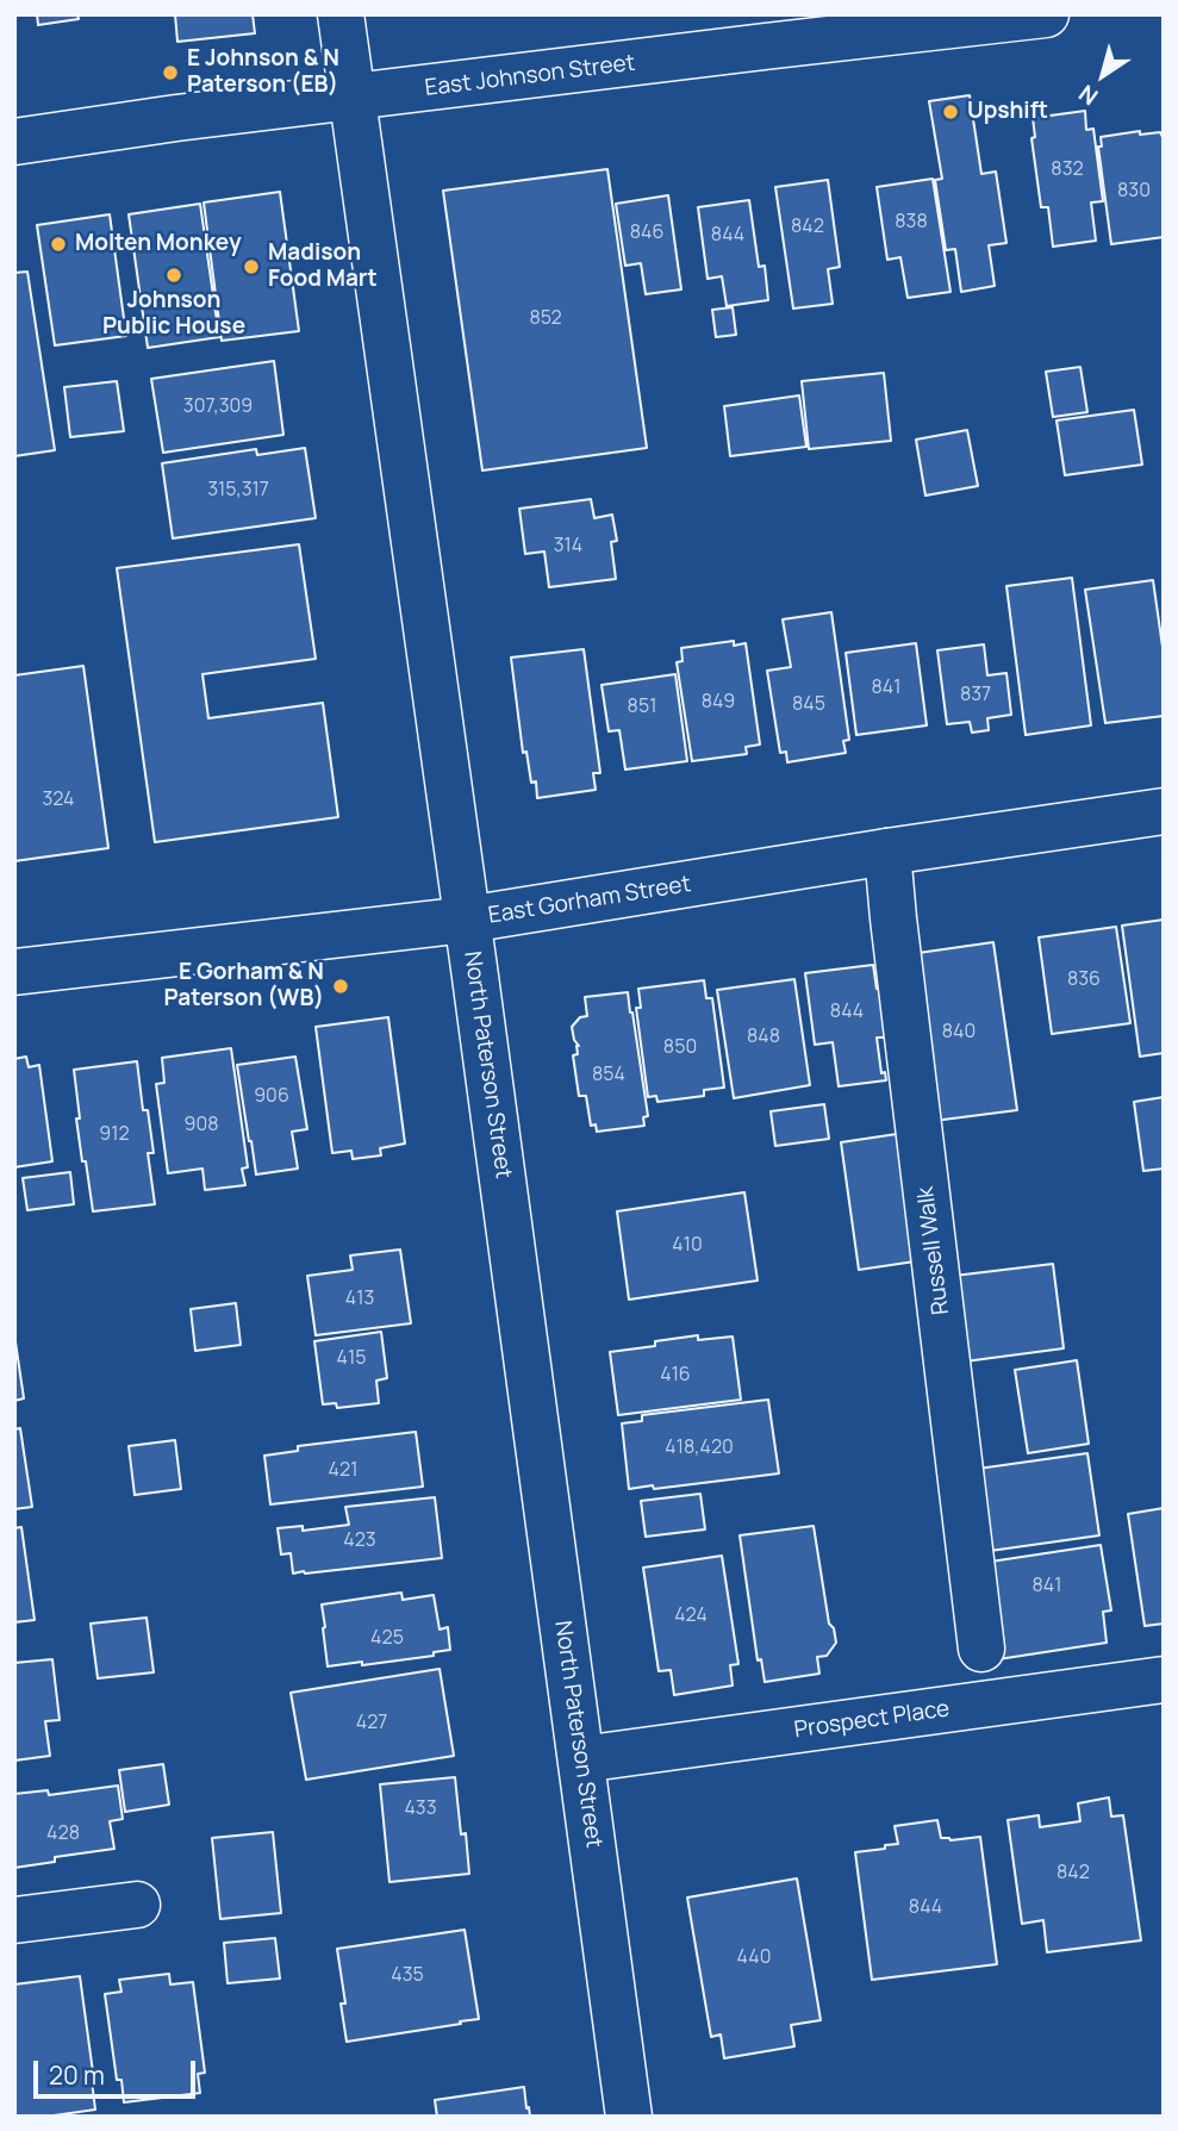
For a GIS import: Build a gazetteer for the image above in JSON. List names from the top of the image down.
{
  "streets": {
    "street": [
      "East Johnson Street",
      "East Gorham Street",
      "North Paterson Street",
      "Russell Walk",
      "Prospect Place"
    ]
  },
  "crossings": [
    ["East Johnson Street", "North Paterson Street"],
    ["East Gorham Street", "North Paterson Street"],
    ["East Gorham Street", "Russell Walk"],
    ["North Paterson Street", "Prospect Place"],
    ["Russell Walk", "Prospect Place"]
  ],
  "places": [
    "E Johnson & N Paterson (EB)",
    "Upshift",
    "Molten Monkey",
    "Madison Food Mart",
    "Johnson Public House",
    "E Gorham & N Paterson (WB)"
  ],
  "house_numbers": [
    "832",
    "830",
    "838",
    "842",
    "846",
    "844",
    "852",
    "307,309",
    "315,317",
    "314",
    "841",
    "837",
    "849",
    "845",
    "851",
    "324",
    "836",
    "844",
    "840",
    "848",
    "850",
    "854",
    "906",
    "908",
    "912",
    "410",
    "413",
    "415",
    "416",
    "418,420",
    "421",
    "423",
    "841",
    "424",
    "425",
    "427",
    "433",
    "428",
    "842",
    "844",
    "440",
    "435"
  ],
  "scale_bar": "20 m",
  "north": "bottom left"
}
